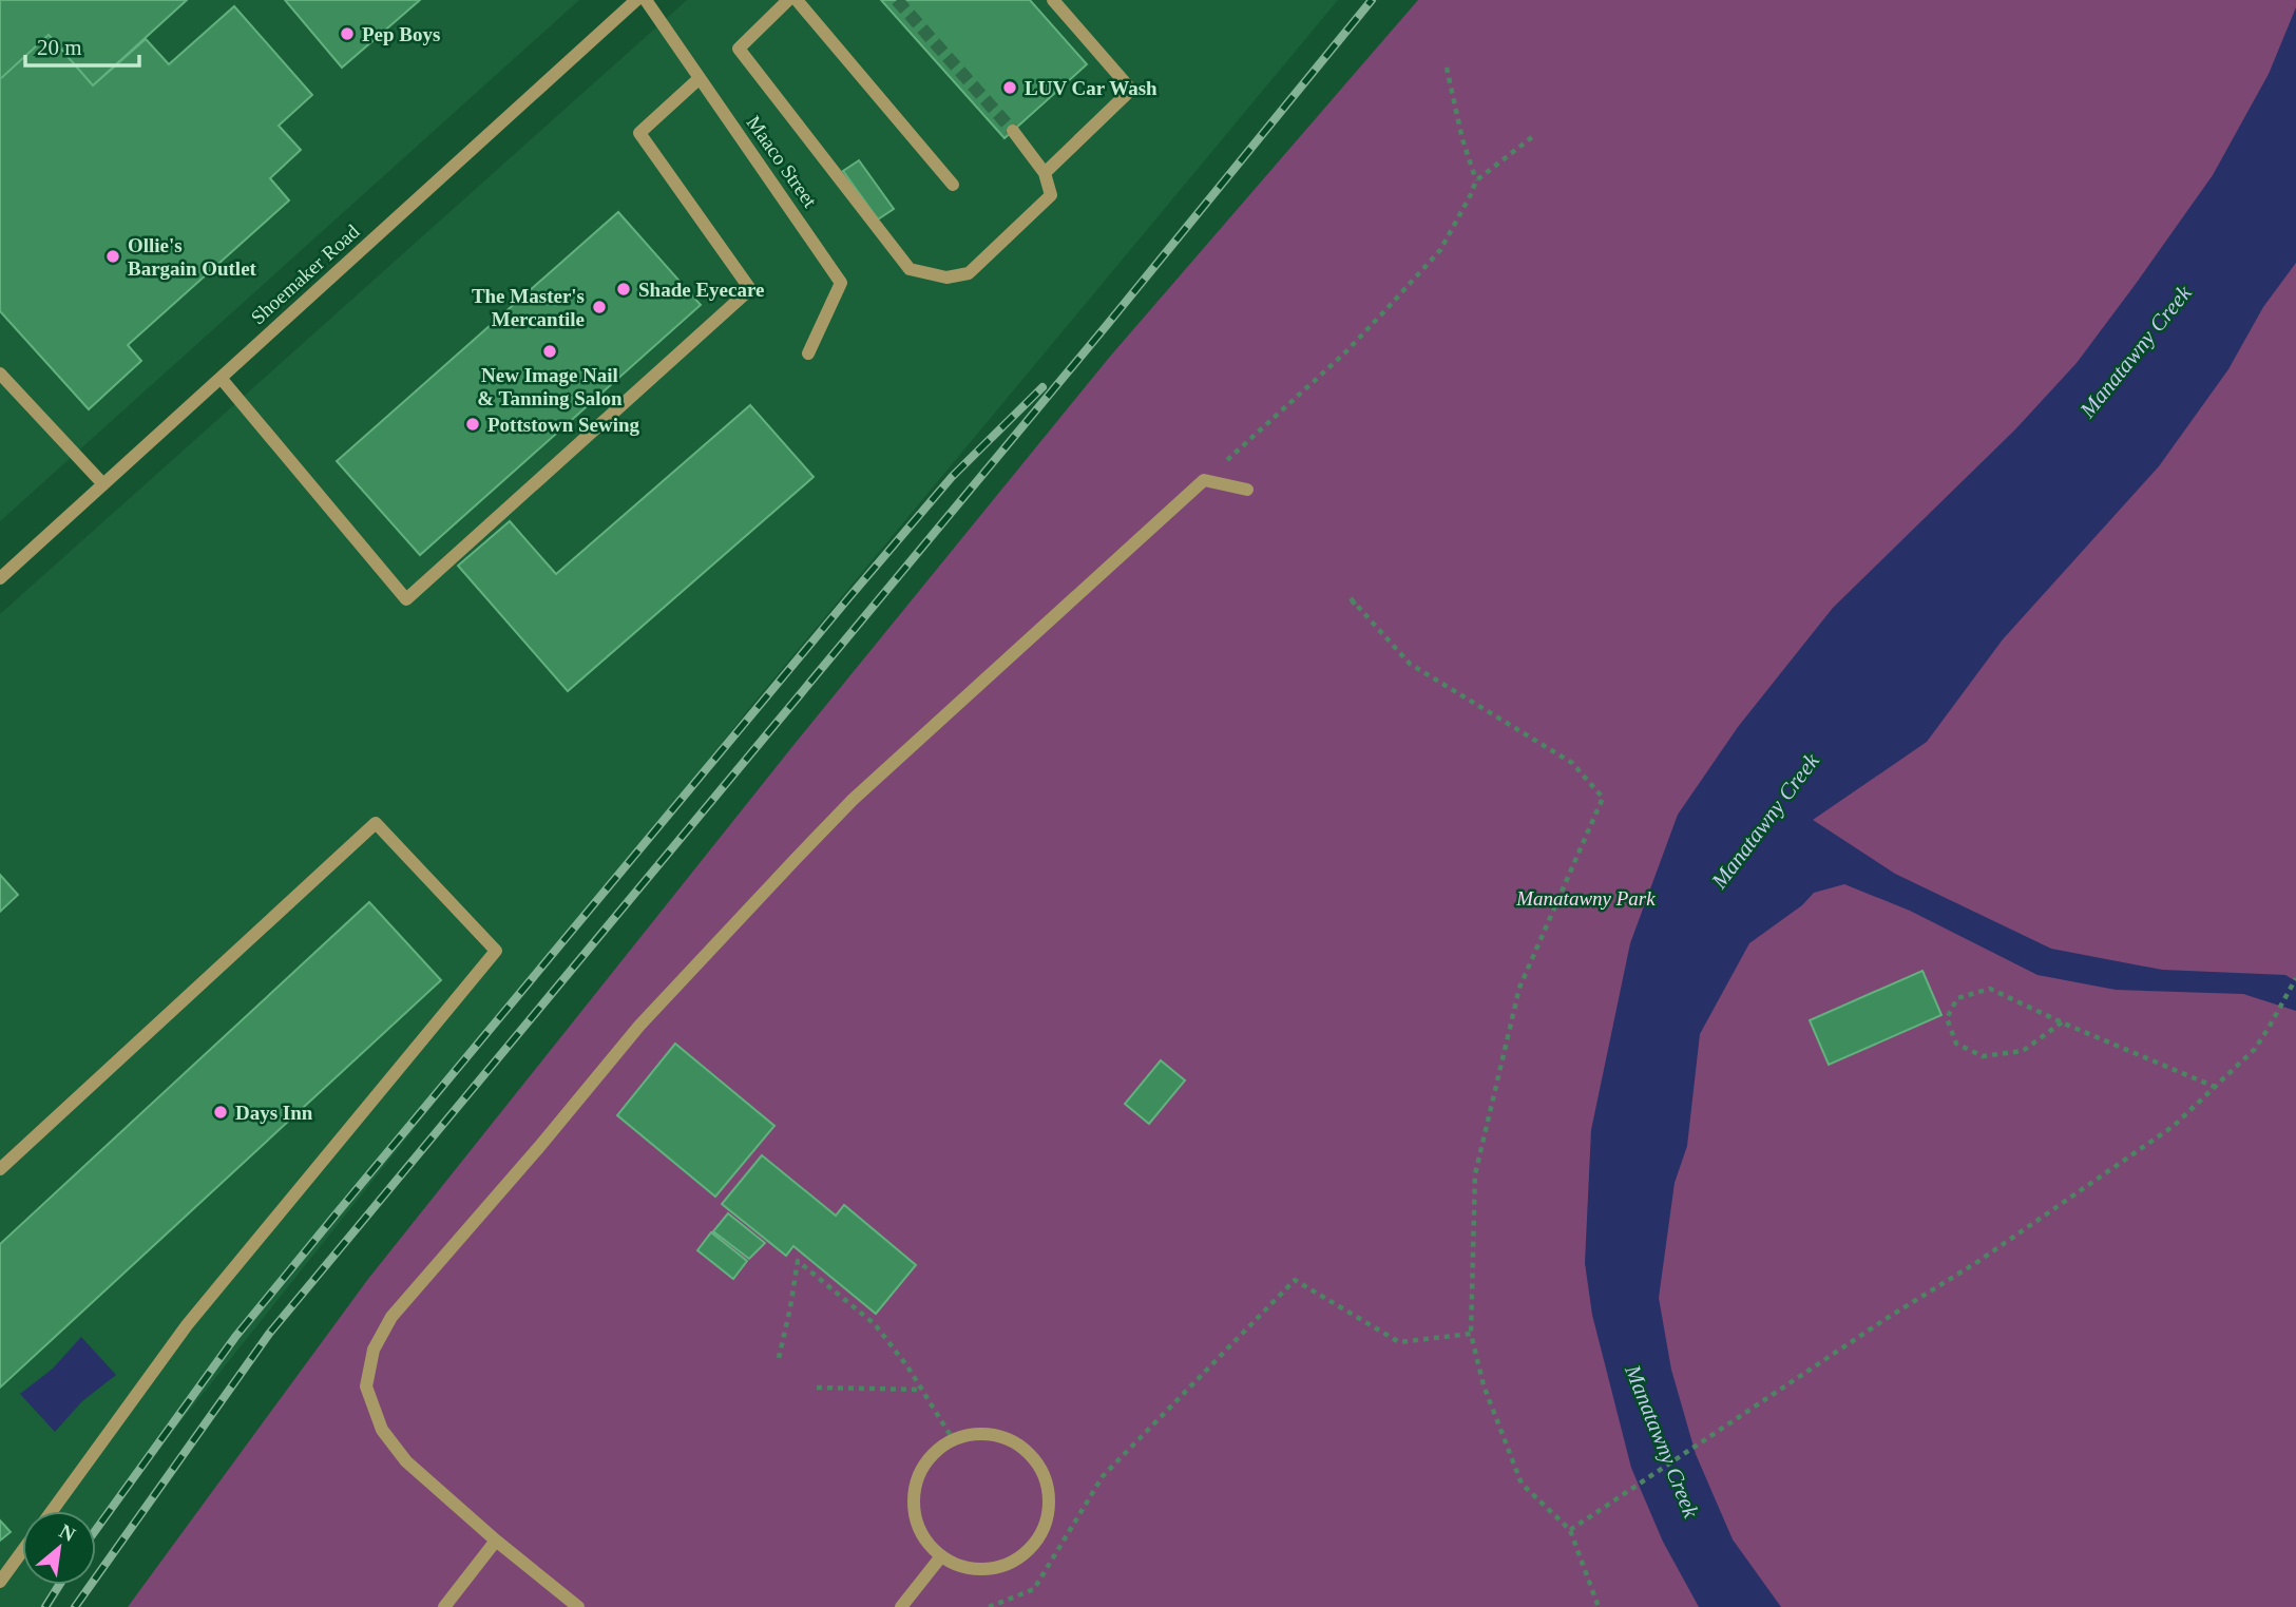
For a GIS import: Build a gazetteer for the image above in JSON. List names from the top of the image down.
{
  "streets": {
    "street": ["Maaco Street", "Shoemaker Road"]
  },
  "water": ["Manatawny Creek"],
  "parks": ["Manatawny Park"],
  "places": [
    "Pep Boys",
    "LUV Car Wash",
    "Ollie's Bargain Outlet",
    "Shade Eyecare",
    "The Master's Mercantile",
    "New Image Nail & Tanning Salon",
    "Pottstown Sewing",
    "Days Inn"
  ],
  "scale_bar": "20 m",
  "north": "top right"
}
